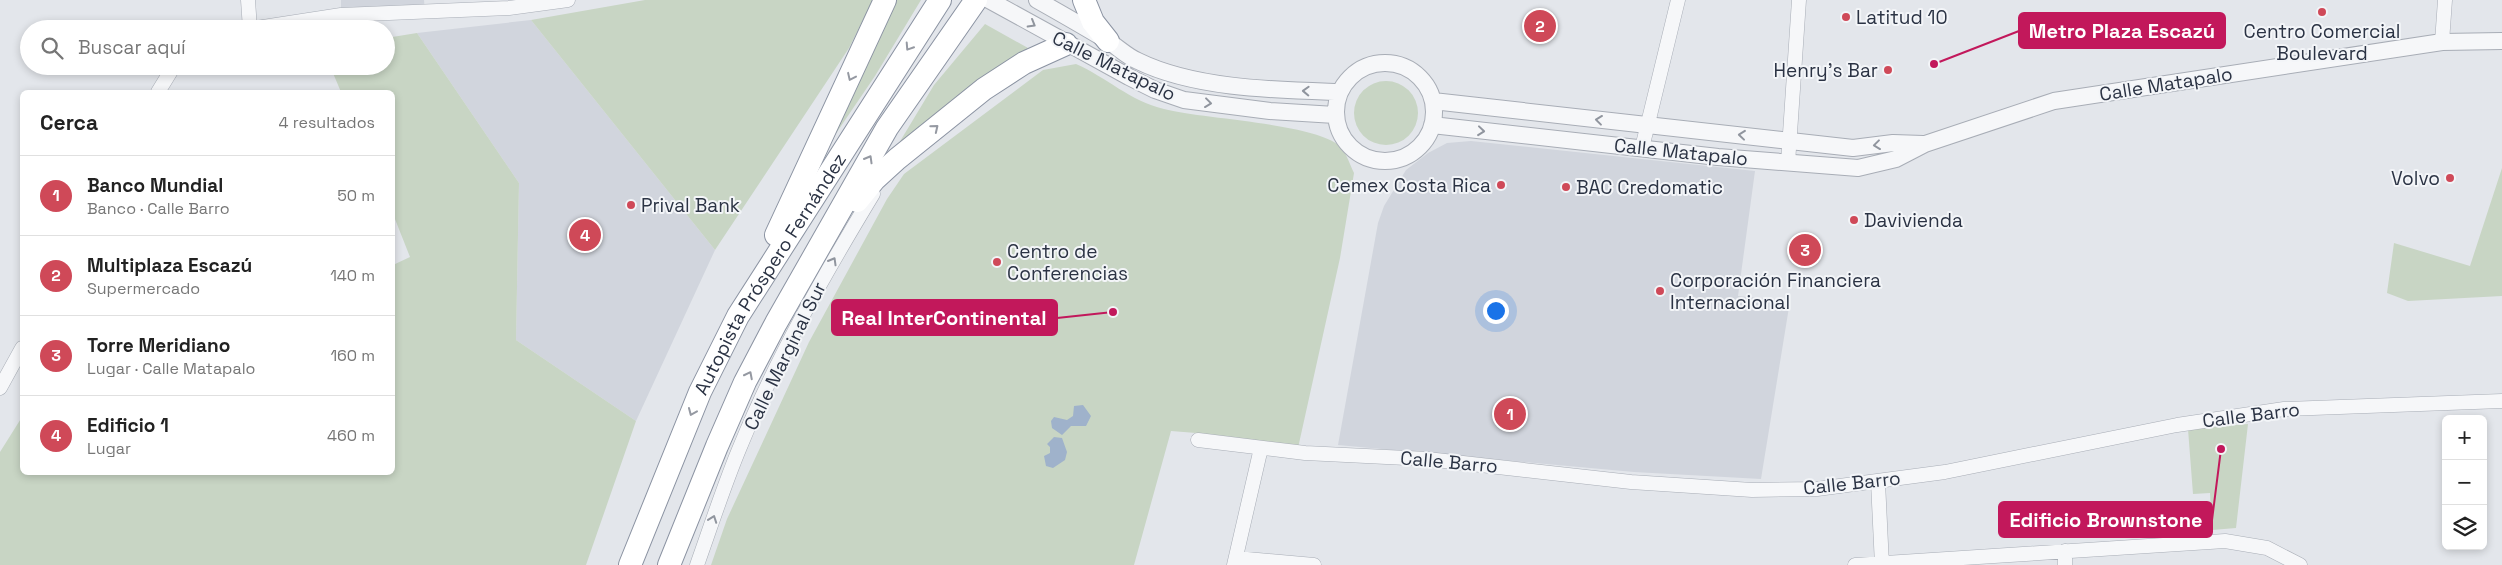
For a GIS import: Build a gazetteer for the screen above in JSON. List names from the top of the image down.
{
  "streets": {
    "highway": ["Autopista Próspero Fernández"],
    "street": ["Calle Matapalo", "Calle Marginal Sur", "Calle Barro"]
  },
  "one_way": ["Calle Marginal Sur"],
  "places": [
    "Centro Comercial Boulevard",
    "Latitud 10",
    "Metro Plaza Escazú",
    "Henry's Bar",
    "Volvo",
    "Cemex Costa Rica",
    "BAC Credomatic",
    "Prival Bank",
    "Davivienda",
    "Centro de Conferencias",
    "Corporación Financiera Internacional",
    "Real InterContinental",
    "Edificio Brownstone"
  ],
  "page": {
    "pins": [
      "2",
      "4",
      "3",
      "1"
    ],
    "search": "Buscar aquí",
    "heading": ["Cerca", "4 resultados"],
    "list": [
      {
        "mark": "1",
        "name": "Banco Mundial",
        "note": "Banco · Calle Barro",
        "value": "50 m"
      },
      {
        "mark": "2",
        "name": "Multiplaza Escazú",
        "note": "Supermercado",
        "value": "140 m"
      },
      {
        "mark": "3",
        "name": "Torre Meridiano",
        "note": "Lugar · Calle Matapalo",
        "value": "160 m"
      },
      {
        "mark": "4",
        "name": "Edificio 1",
        "note": "Lugar",
        "value": "460 m"
      }
    ],
    "map_buttons": ["+", "−"]
  }
}
